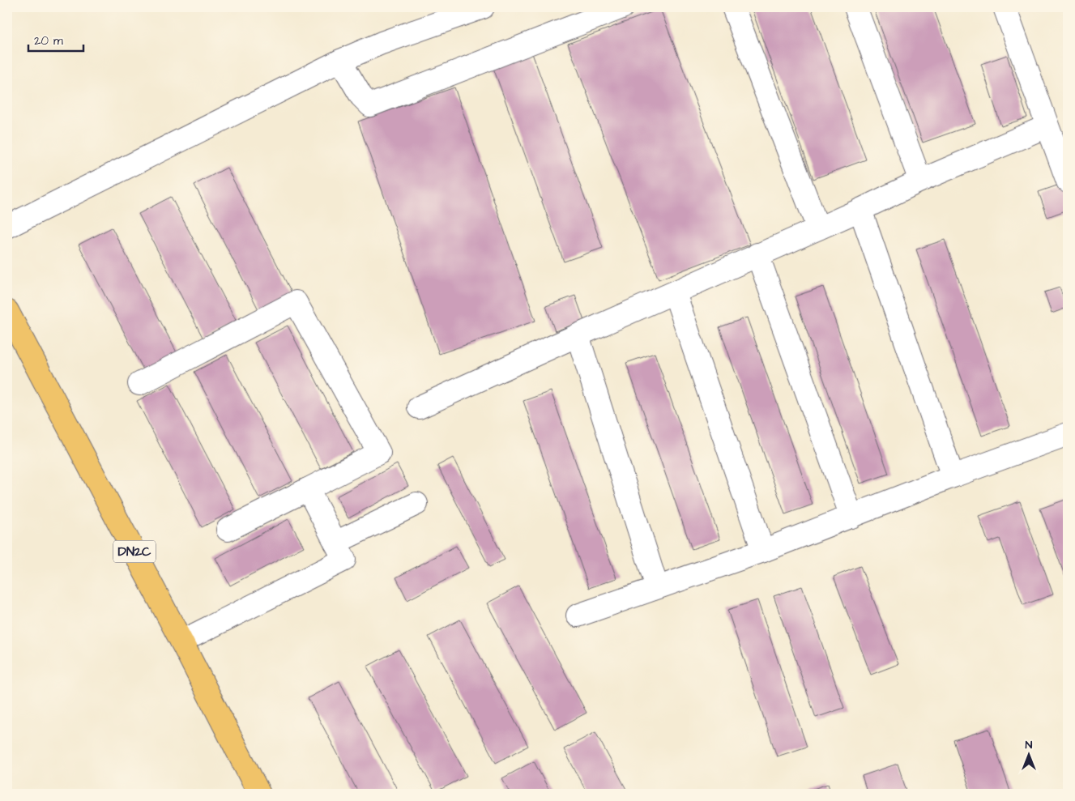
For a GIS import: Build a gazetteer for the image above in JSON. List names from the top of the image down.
{
  "streets": {
    "main road": ["DN2C"]
  },
  "scale_bar": "20 m",
  "north": "top"
}
